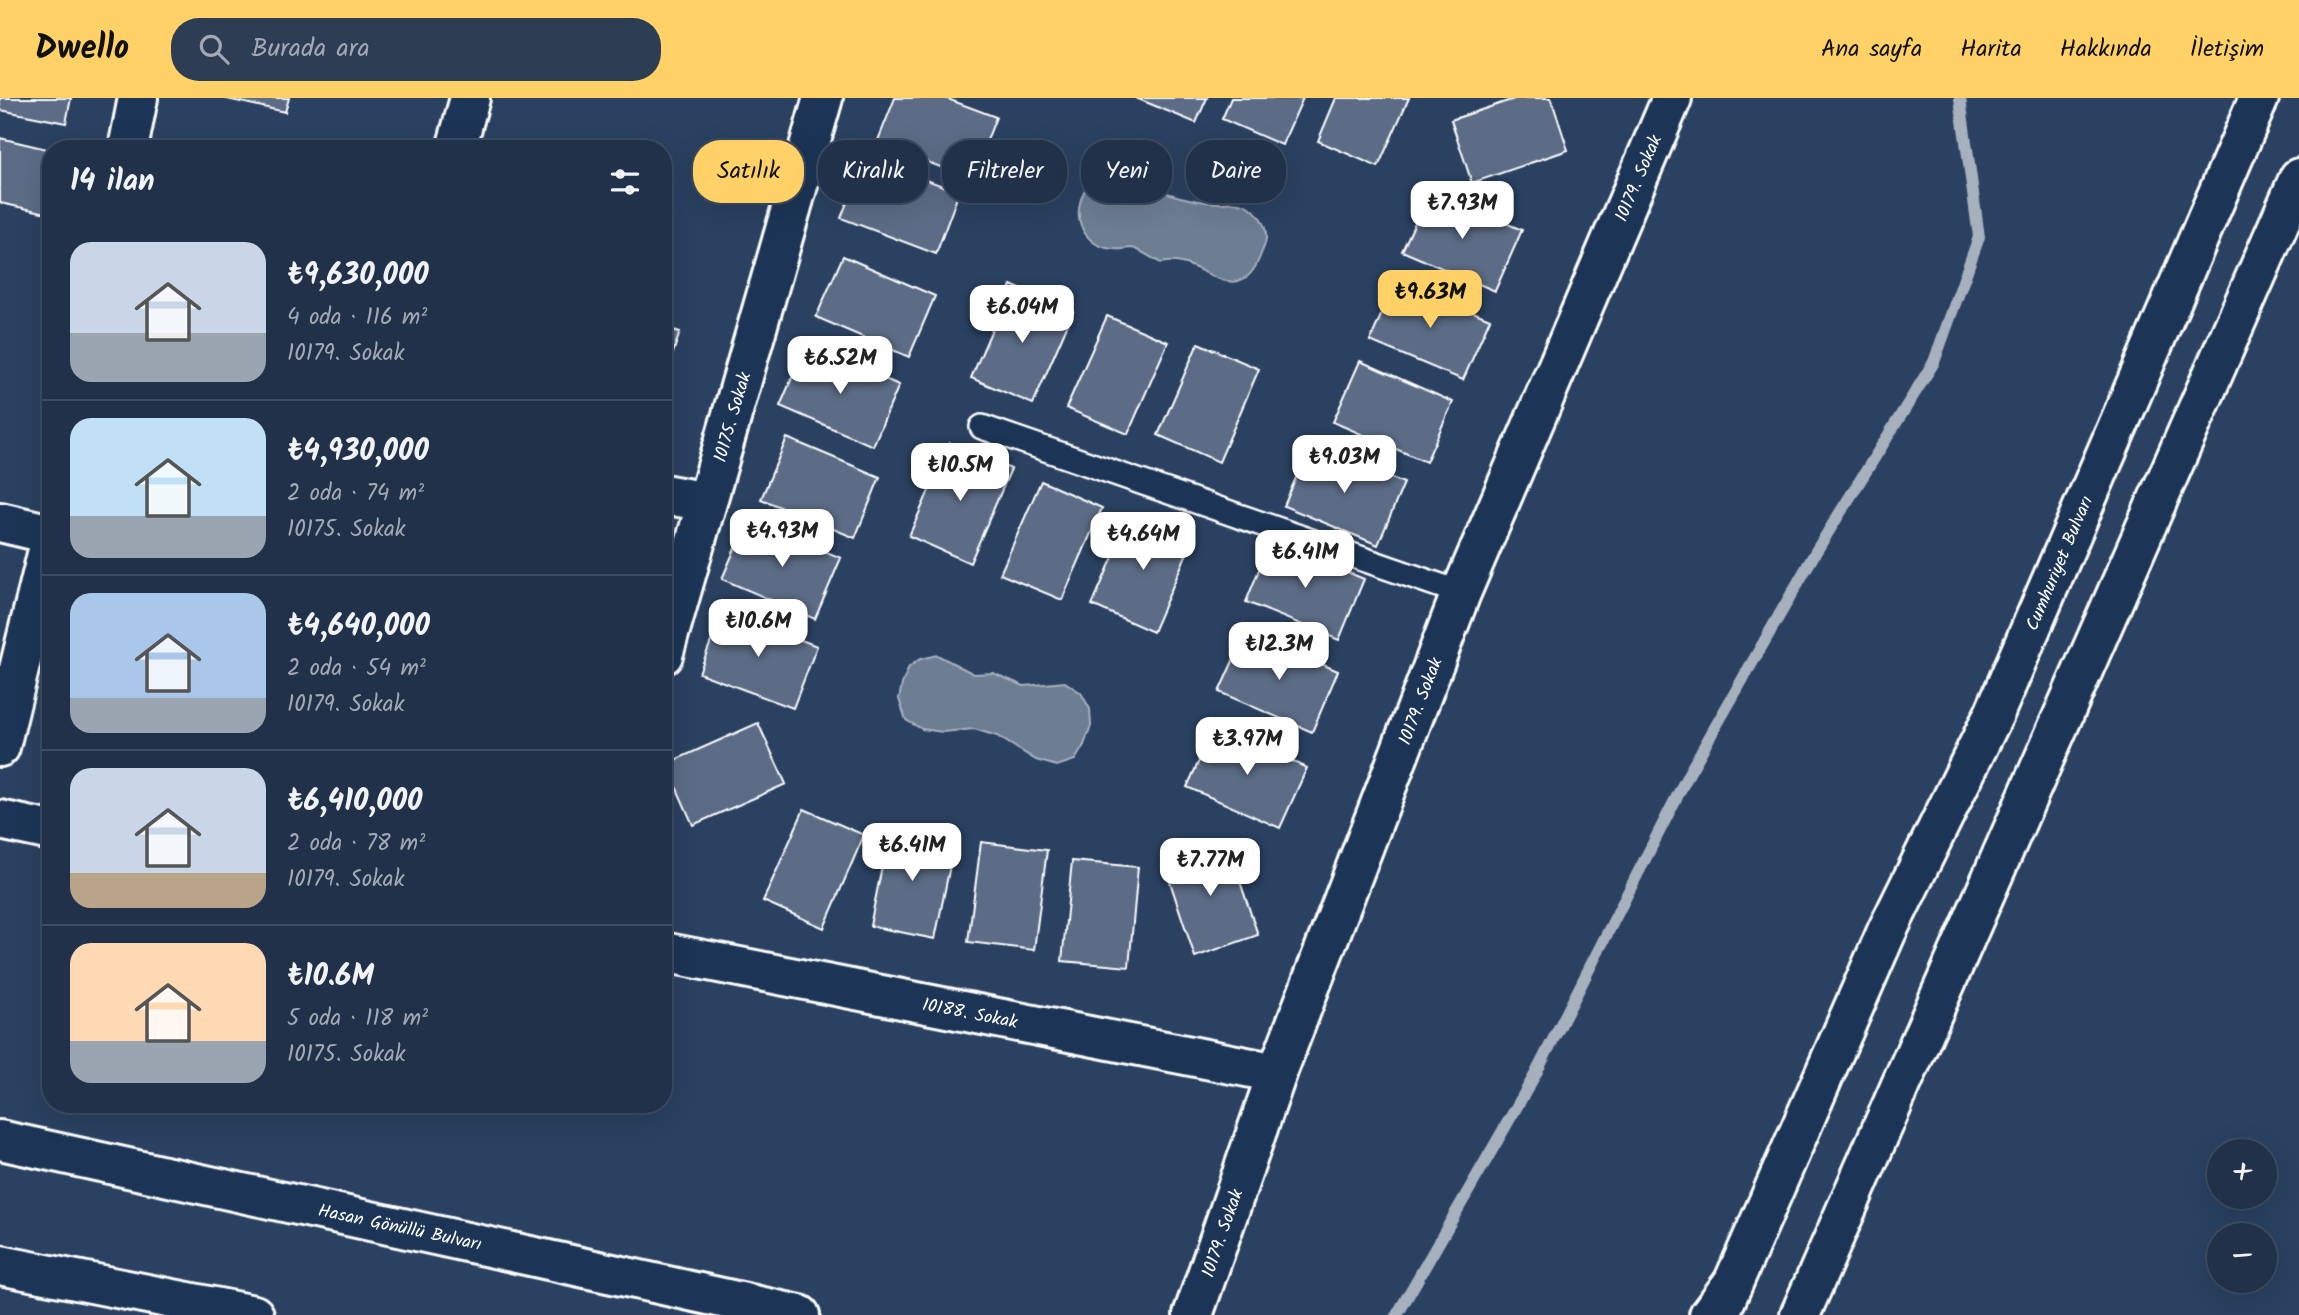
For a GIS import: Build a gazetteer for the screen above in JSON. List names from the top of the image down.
{
  "streets": {
    "main road": [
      "10179. Sokak",
      "10175. Sokak",
      "Cumhuriyet Bulvarı",
      "10188. Sokak",
      "Hasan Gönüllü Bulvarı"
    ]
  },
  "crossings": [
    ["10179. Sokak", "10188. Sokak"]
  ],
  "page": {
    "header": "Dwello",
    "search": "Burada ara",
    "nav": [
      "Ana sayfa",
      "Harita",
      "Hakkında",
      "İletişim"
    ],
    "chip": [
      "Satılık",
      "Kiralık",
      "Filtreler",
      "Yeni",
      "Daire"
    ],
    "heading": "14 ilan",
    "price": [
      "₺7.93M",
      "₺9.63M",
      "₺6.04M",
      "₺6.52M",
      "₺9.03M",
      "₺10.5M",
      "₺4.93M",
      "₺4.64M",
      "₺6.41M",
      "₺10.6M",
      "₺12.3M",
      "₺3.97M",
      "₺6.41M",
      "₺7.77M"
    ],
    "list": [
      {
        "name": "₺9,630,000",
        "note": "4 oda · 116 m² · 10179. Sokak"
      },
      {
        "name": "₺4,930,000",
        "note": "2 oda · 74 m² · 10175. Sokak"
      },
      {
        "name": "₺4,640,000",
        "note": "2 oda · 54 m² · 10179. Sokak"
      },
      {
        "name": "₺6,410,000",
        "note": "2 oda · 78 m² · 10179. Sokak"
      },
      {
        "name": "₺10.6M",
        "note": "5 oda · 118 m² · 10175. Sokak"
      }
    ],
    "map_buttons": ["+", "−"]
  }
}
